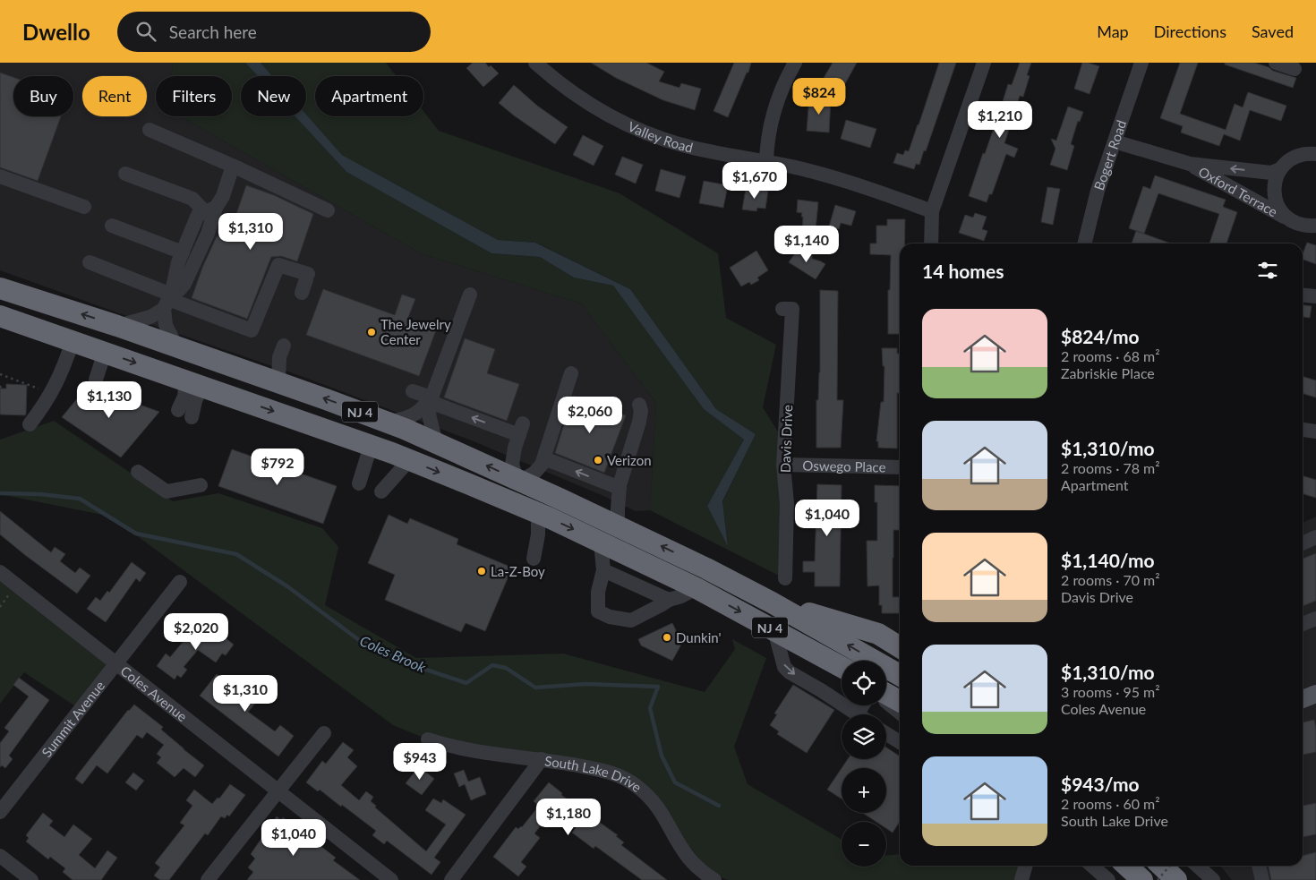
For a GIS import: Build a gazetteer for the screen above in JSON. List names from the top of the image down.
{
  "streets": {
    "highway": ["NJ 4"],
    "street": [
      "Valley Road",
      "Bogert Road",
      "Oxford Terrace",
      "Davis Drive",
      "Oswego Place",
      "Coles Avenue",
      "Summit Avenue",
      "South Lake Drive"
    ]
  },
  "crossings": [
    ["Bogert Road", "Oxford Terrace"],
    ["Davis Drive", "Oswego Place"],
    ["Coles Avenue", "Summit Avenue"]
  ],
  "water": ["Coles Brook"],
  "places": [
    "The Jewelry Center",
    "Verizon",
    "La-Z-Boy",
    "Dunkin'"
  ],
  "page": {
    "header": "Dwello",
    "search": "Search here",
    "nav": ["Map", "Directions", "Saved"],
    "chip": [
      "Buy",
      "Rent",
      "Filters",
      "New",
      "Apartment"
    ],
    "price": [
      "$824",
      "$1,210",
      "$1,670",
      "$1,310",
      "$1,140",
      "$1,130",
      "$2,060",
      "$792",
      "$1,040",
      "$2,020",
      "$1,310",
      "$943",
      "$1,180",
      "$1,040"
    ],
    "heading": "14 homes",
    "list": [
      {
        "name": "$824/mo",
        "note": "2 rooms · 68 m² · Zabriskie Place"
      },
      {
        "name": "$1,310/mo",
        "note": "2 rooms · 78 m² · Apartment"
      },
      {
        "name": "$1,140/mo",
        "note": "2 rooms · 70 m² · Davis Drive"
      },
      {
        "name": "$1,310/mo",
        "note": "3 rooms · 95 m² · Coles Avenue"
      },
      {
        "name": "$943/mo",
        "note": "2 rooms · 60 m² · South Lake Drive"
      }
    ],
    "map_buttons": ["+", "−"]
  }
}
